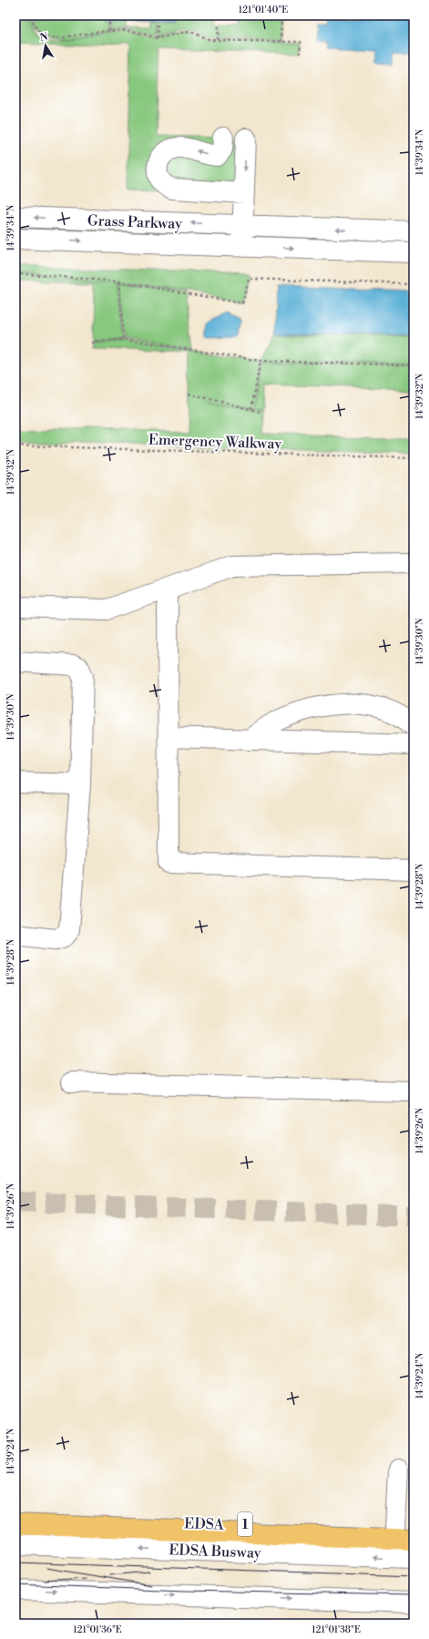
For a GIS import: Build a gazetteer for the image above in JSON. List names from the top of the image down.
{
  "streets": {
    "highway": ["EDSA", "1"],
    "lane": ["Grass Parkway", "EDSA Busway"],
    "path": ["Emergency Walkway"]
  },
  "north": "top",
  "coordinates": [
    "121°01'40\"E",
    "14°39'34\"N",
    "14°39'32\"N",
    "14°39'30\"N",
    "14°39'28\"N",
    "14°39'26\"N",
    "14°39'24\"N",
    "121°01'36\"E",
    "121°01'38\"E"
  ]
}
